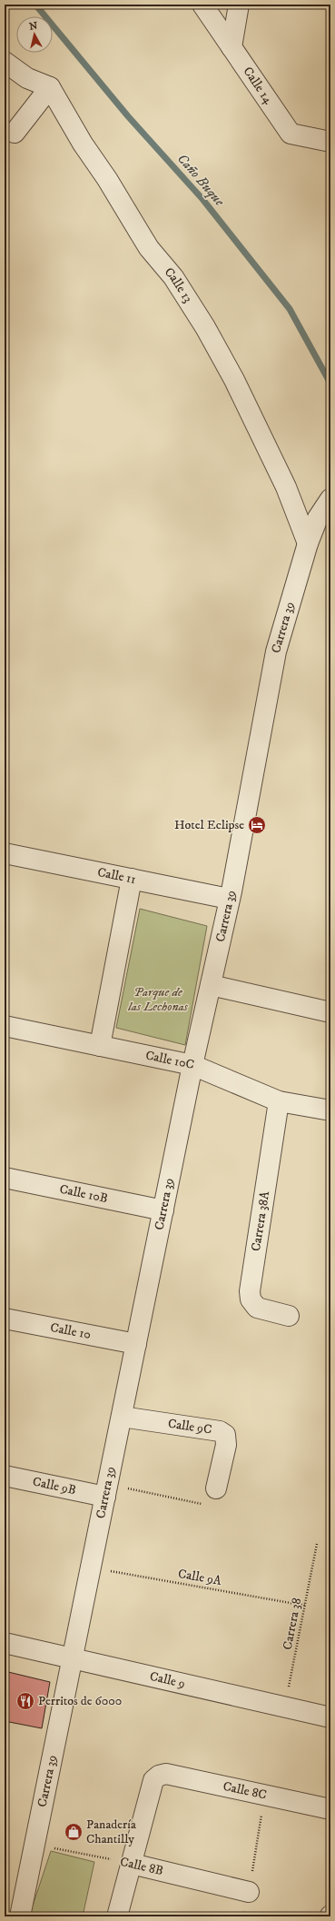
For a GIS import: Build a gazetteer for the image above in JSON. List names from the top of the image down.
{
  "streets": {
    "street": [
      "Calle 14",
      "Calle 13",
      "Carrera 39",
      "Calle 11",
      "Calle 10C",
      "Calle 10B",
      "Carrera 38A",
      "Calle 10",
      "Calle 9C",
      "Calle 9B",
      "Calle 9",
      "Calle 8C",
      "Calle 8B"
    ],
    "path": ["Calle 9A", "Carrera 38"]
  },
  "crossings": [
    ["Calle 13", "Carrera 39"],
    ["Carrera 39", "Calle 11"],
    ["Carrera 39", "Calle 10C"],
    ["Carrera 39", "Calle 10B"],
    ["Carrera 39", "Calle 10"],
    ["Carrera 39", "Calle 9C"],
    ["Carrera 39", "Calle 9B"],
    ["Carrera 39", "Calle 9A"],
    ["Carrera 39", "Calle 9"],
    ["Carrera 39", "Calle 8B"],
    ["Calle 10C", "Carrera 38A"],
    ["Calle 9A", "Carrera 38"],
    ["Carrera 38", "Calle 9"],
    ["Calle 8C", "Calle 8B"]
  ],
  "water": ["Caño Buque"],
  "parks": ["Parque de las Lechonas"],
  "places": {
    "hotel": ["Hotel Eclipse"],
    "restaurant": ["Perritos de 6000"],
    "shop": ["Panadería Chantilly"]
  },
  "north": "top"
}
